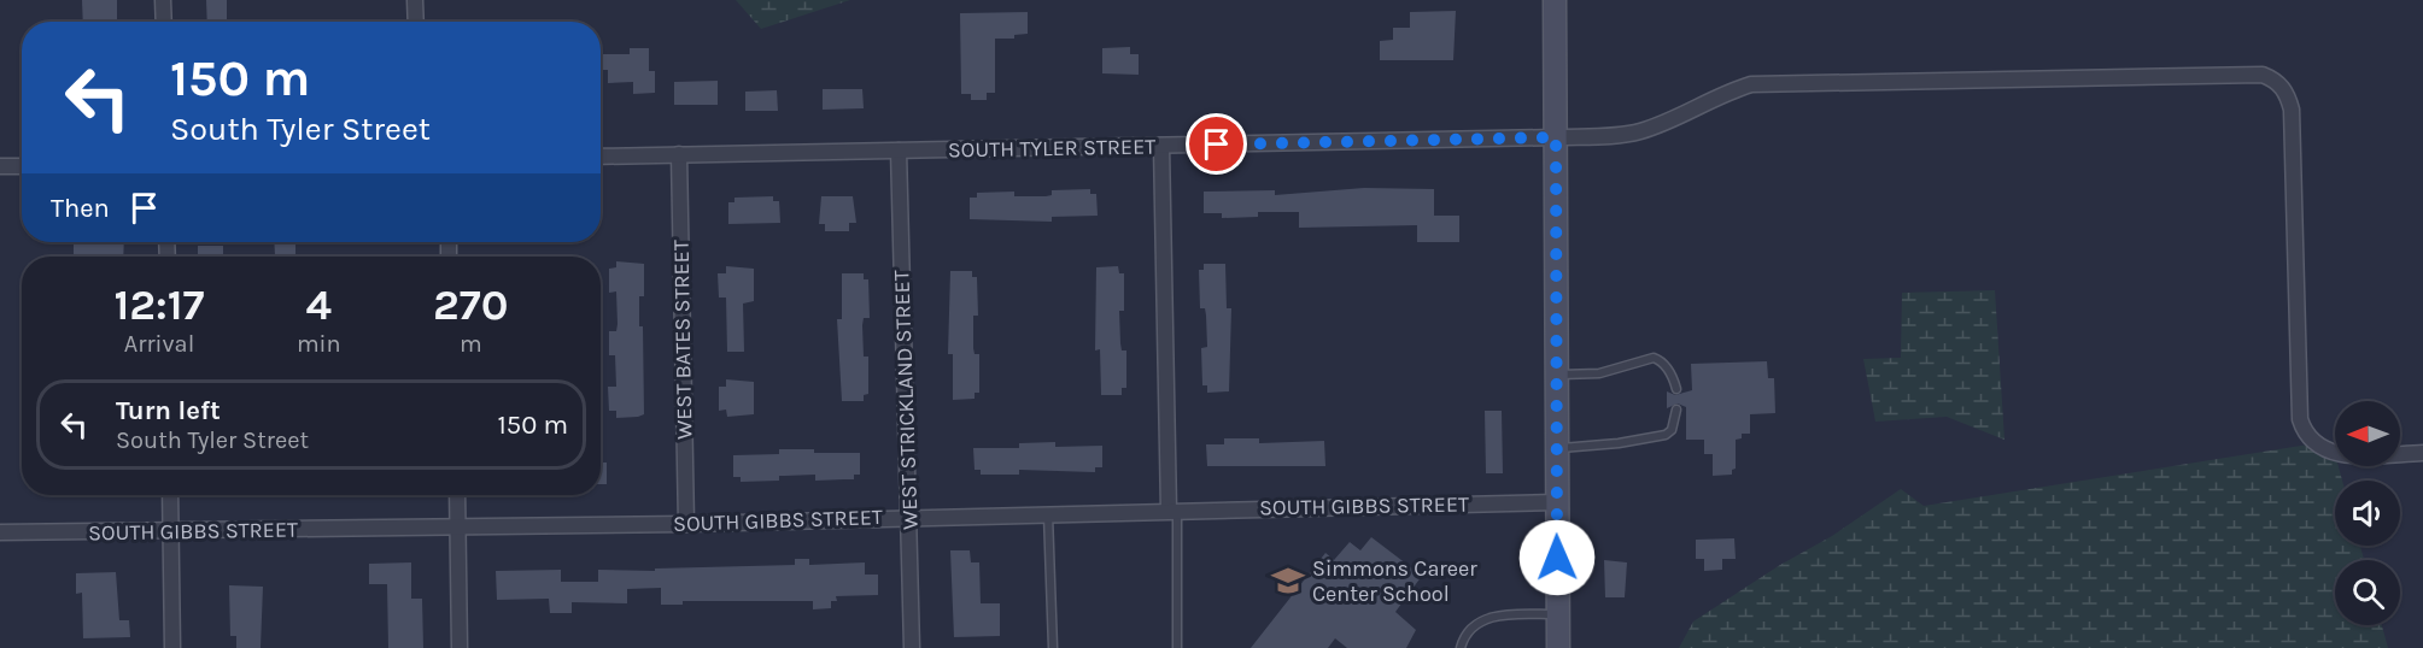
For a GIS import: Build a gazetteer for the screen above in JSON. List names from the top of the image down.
{
  "streets": {
    "street": [
      "SOUTH TYLER STREET",
      "WEST BATES STREET",
      "WEST STRICKLAND STREET",
      "SOUTH GIBBS STREET"
    ]
  },
  "crossings": [
    ["SOUTH TYLER STREET", "WEST BATES STREET"],
    ["SOUTH TYLER STREET", "WEST STRICKLAND STREET"],
    ["WEST BATES STREET", "SOUTH GIBBS STREET"],
    ["WEST STRICKLAND STREET", "SOUTH GIBBS STREET"]
  ],
  "places": {
    "school or university": ["Simmons Career Center School"]
  },
  "north": "left",
  "page": {
    "turn": ["150 m", "South Tyler Street"],
    "then": "Then",
    "eta": [
      "12:17",
      "Arrival",
      "4",
      "min",
      "270",
      "m"
    ],
    "list": [
      {
        "name": "Turn left",
        "note": "South Tyler Street",
        "value": "150 m"
      }
    ]
  }
}
